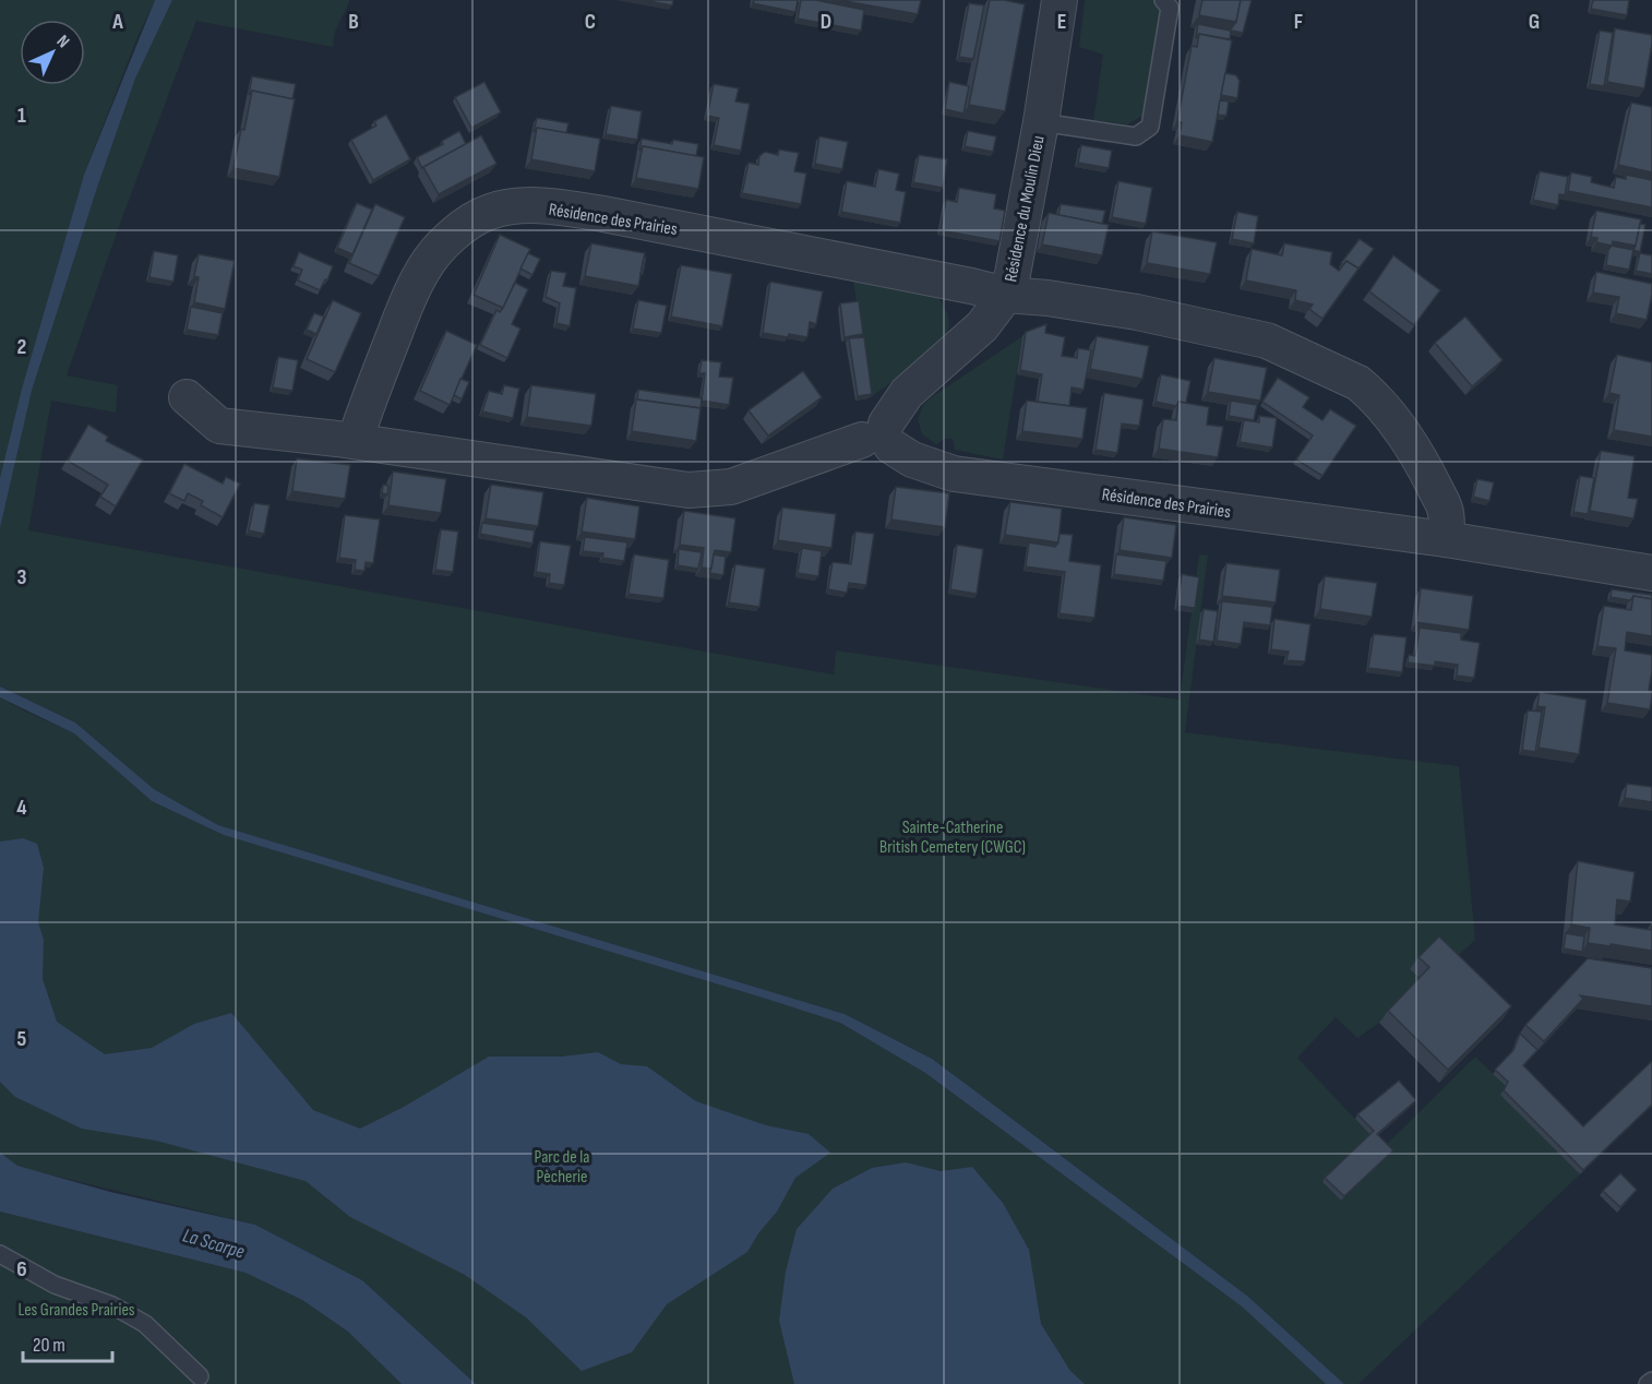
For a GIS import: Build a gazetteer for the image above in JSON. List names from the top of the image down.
{
  "streets": {
    "street": ["Résidence du Moulin Dieu", "Résidence des Prairies"]
  },
  "crossings": [
    ["Résidence du Moulin Dieu", "Résidence des Prairies"]
  ],
  "water": ["La Scarpe"],
  "parks": ["Sainte-Catherine British Cemetery (CWGC)", "Parc de la Pècherie", "Les Grandes Prairies"],
  "scale_bar": "20 m",
  "north": "top right",
  "grid": {
    "columns": [
      "A",
      "B",
      "C",
      "D",
      "E",
      "F",
      "G"
    ],
    "rows": [
      "1",
      "2",
      "3",
      "4",
      "5",
      "6"
    ]
  }
}
